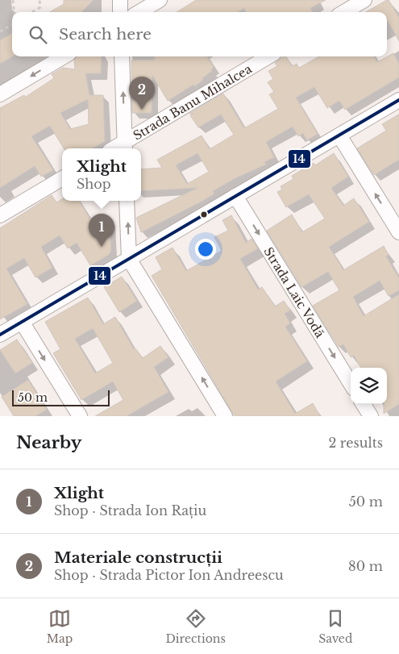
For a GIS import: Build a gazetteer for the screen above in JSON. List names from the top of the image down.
{
  "streets": {
    "street": ["Strada Banu Mihalcea", "Strada Laic Vodă"]
  },
  "lines": ["transit line 14"],
  "scale_bar": "50 m",
  "page": {
    "search": "Search here",
    "pins": ["2", "1"],
    "popup": ["Xlight", "Shop"],
    "scale": "50 m",
    "heading": ["Nearby", "2 results"],
    "list": [
      {
        "mark": "1",
        "name": "Xlight",
        "note": "Shop · Strada Ion Rațiu",
        "value": "50 m"
      },
      {
        "mark": "2",
        "name": "Materiale construcții",
        "note": "Shop · Strada Pictor Ion Andreescu",
        "value": "80 m"
      }
    ],
    "nav": ["Map", "Directions", "Saved"]
  }
}
